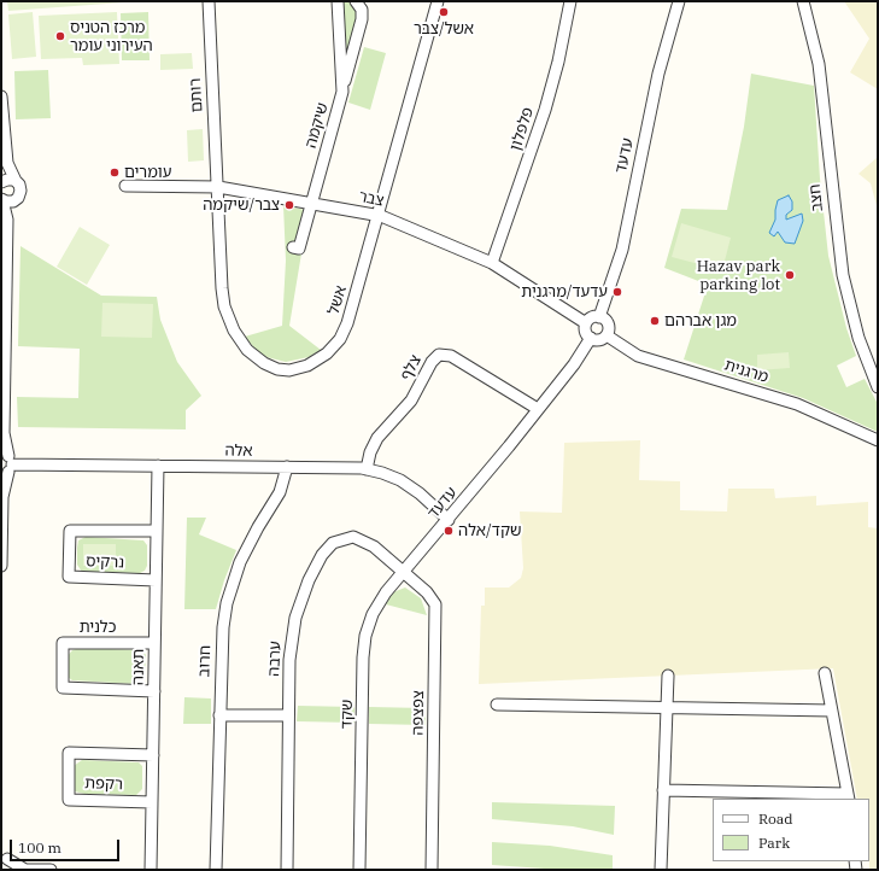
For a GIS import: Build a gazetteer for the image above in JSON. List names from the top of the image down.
{
  "streets": {
    "street": [
      "רותם",
      "שיקמה",
      "פלפלון",
      "עדעד",
      "חצב",
      "צבר",
      "אשל",
      "צלף",
      "מרגנית",
      "אלה",
      "נרקיס",
      "כלנית",
      "ערבה",
      "חרוב",
      "תאנה",
      "צפצפה",
      "שקד",
      "רקפת"
    ]
  },
  "crossings": [
    ["רותם", "צבר"],
    ["רותם", "אשל"],
    ["שיקמה", "צבר"],
    ["פלפלון", "צבר"],
    ["עדעד", "צבר"],
    ["עדעד", "צלף"],
    ["עדעד", "מרגנית"],
    ["עדעד", "אלה"],
    ["עדעד", "ערבה"],
    ["עדעד", "צפצפה"],
    ["עדעד", "שקד"],
    ["צבר", "אשל"],
    ["צבר", "מרגנית"],
    ["צלף", "אלה"],
    ["אלה", "חרוב"],
    ["אלה", "תאנה"],
    ["נרקיס", "תאנה"],
    ["כלנית", "תאנה"],
    ["ערבה", "צפצפה"],
    ["ערבה", "שקד"],
    ["תאנה", "רקפת"],
    ["צפצפה", "שקד"]
  ],
  "places": [
    "אשל/צבר",
    "מרכז הטניס העירוני עומר",
    "עומרים",
    "צבר/שיקמה",
    "Hazav park parking lot",
    "עדעד/מרגנית",
    "מגן אברהם",
    "שקד/אלה"
  ],
  "legend": ["Road", "Park"],
  "scale_bar": "100 m"
}
